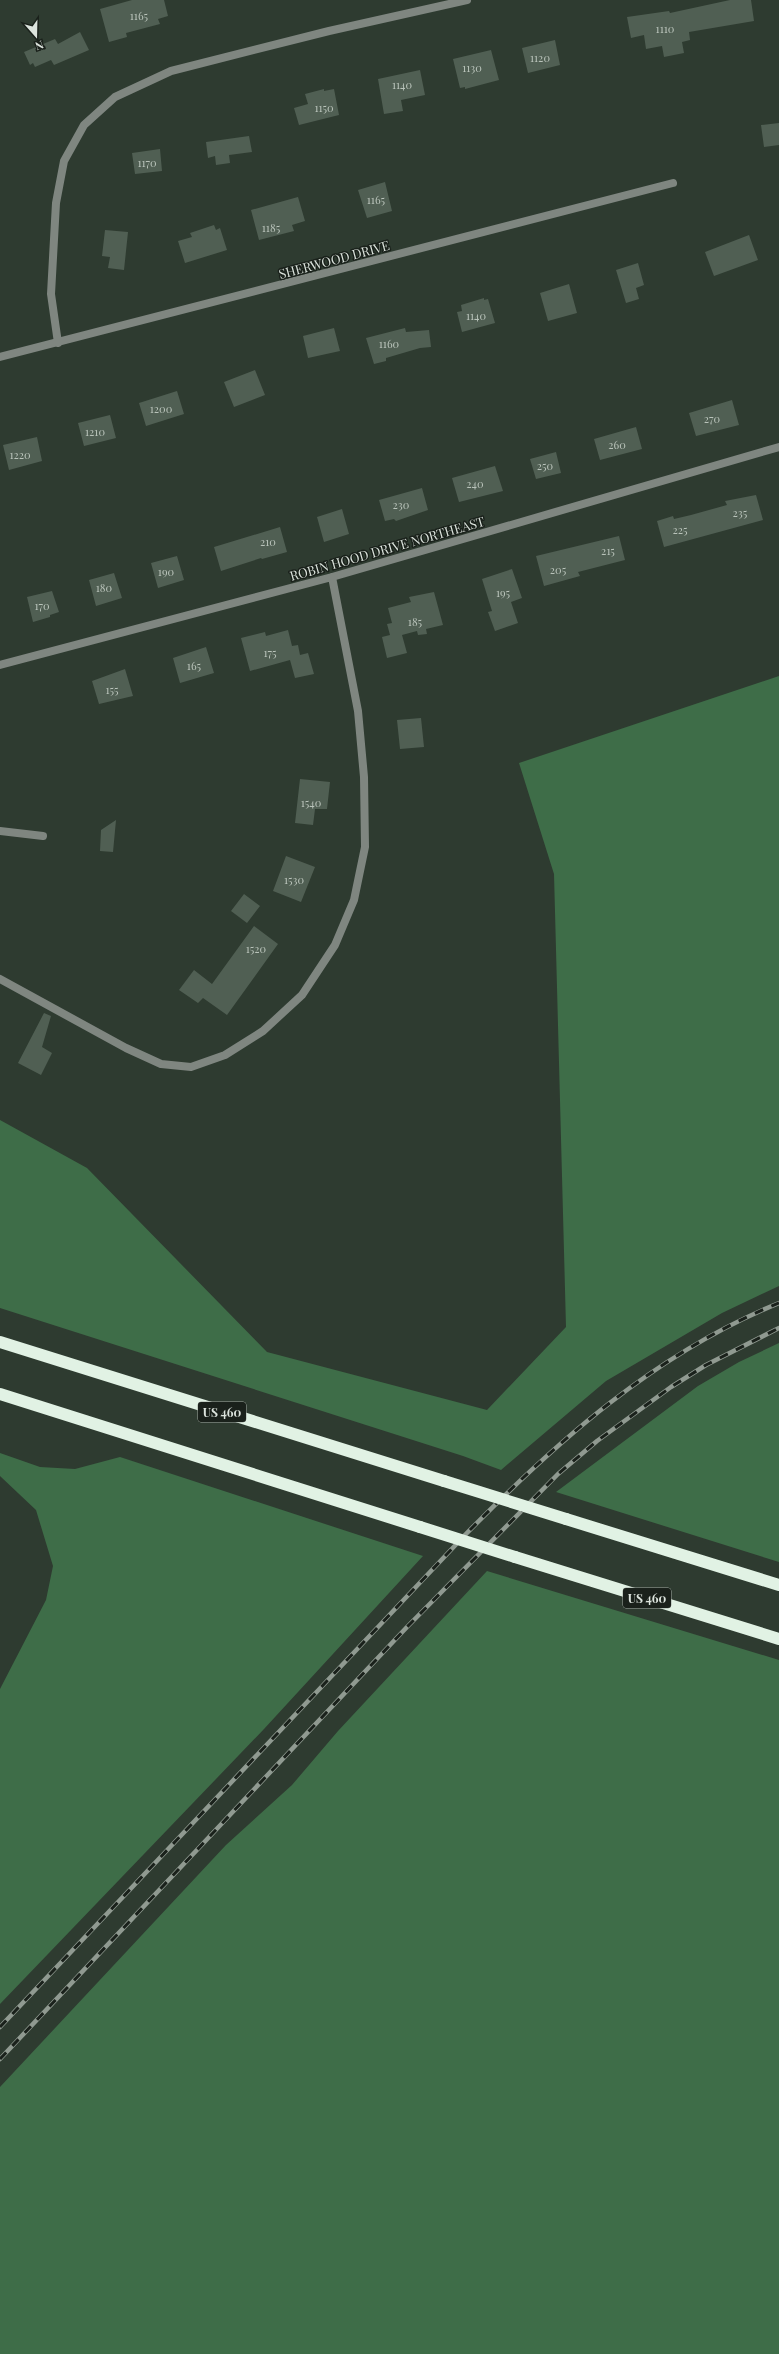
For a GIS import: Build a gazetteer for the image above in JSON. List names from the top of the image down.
{
  "streets": {
    "highway": ["US 460"],
    "street": ["SHERWOOD DRIVE", "ROBIN HOOD DRIVE NORTHEAST"]
  },
  "house_numbers": [
    "1165",
    "1110",
    "1120",
    "1130",
    "1140",
    "1150",
    "1170",
    "1165",
    "1185",
    "1140",
    "1160",
    "1200",
    "270",
    "1210",
    "260",
    "1220",
    "250",
    "240",
    "230",
    "235",
    "225",
    "210",
    "215",
    "205",
    "190",
    "180",
    "195",
    "170",
    "185",
    "175",
    "165",
    "155",
    "1540",
    "1530",
    "1520"
  ],
  "north": "bottom"
}
